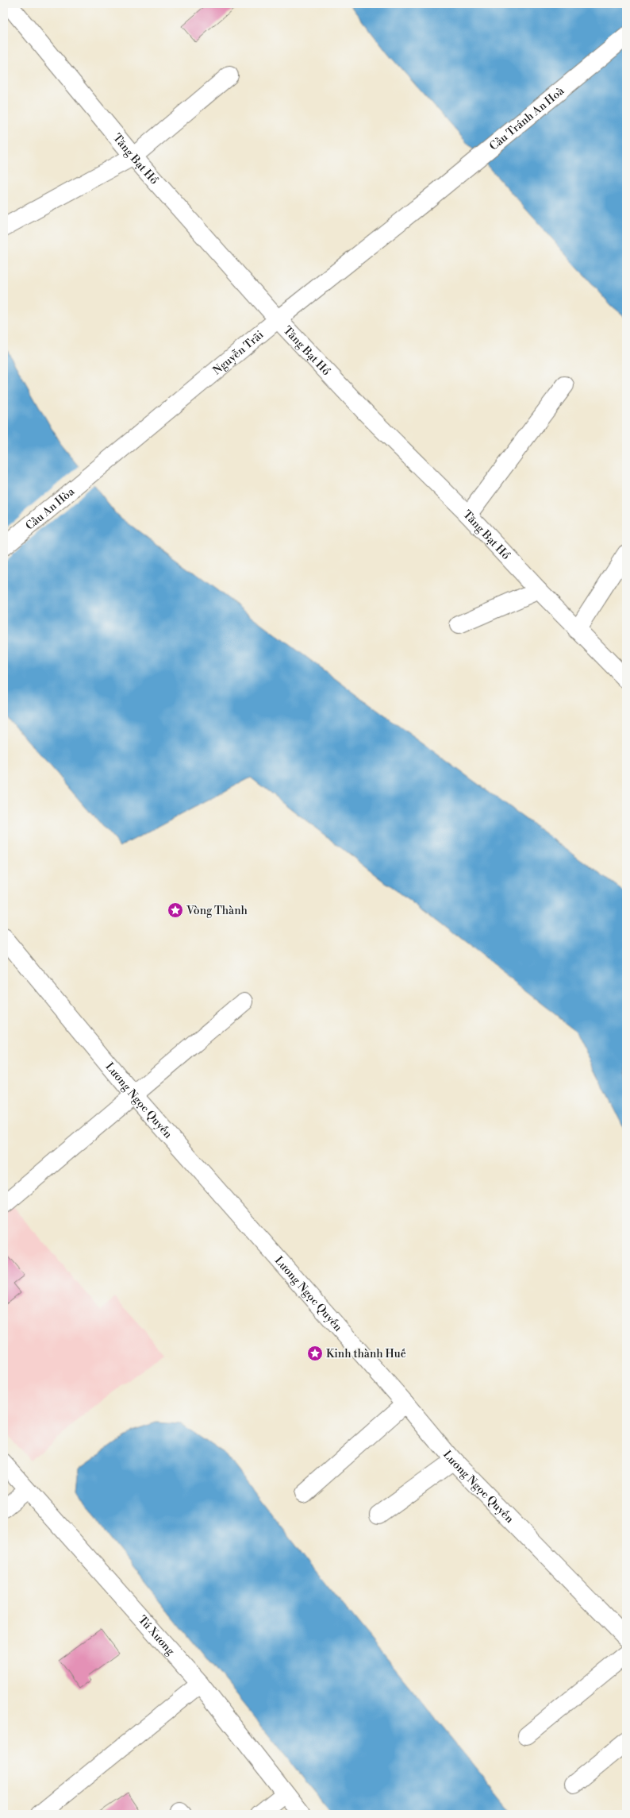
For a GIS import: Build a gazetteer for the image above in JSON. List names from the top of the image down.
{
  "streets": {
    "street": [
      "Cầu Tránh An Hoà",
      "Tăng Bạt Hổ",
      "Nguyễn Trãi",
      "Cầu An Hòa",
      "Lương Ngọc Quyến",
      "Tú Xương"
    ]
  },
  "crossings": [
    ["Cầu Tránh An Hoà", "Nguyễn Trãi"],
    ["Tăng Bạt Hổ", "Nguyễn Trãi"],
    ["Nguyễn Trãi", "Cầu An Hòa"]
  ],
  "places": {
    "place": ["Vòng Thành", "Kinh thành Huế"]
  }
}
